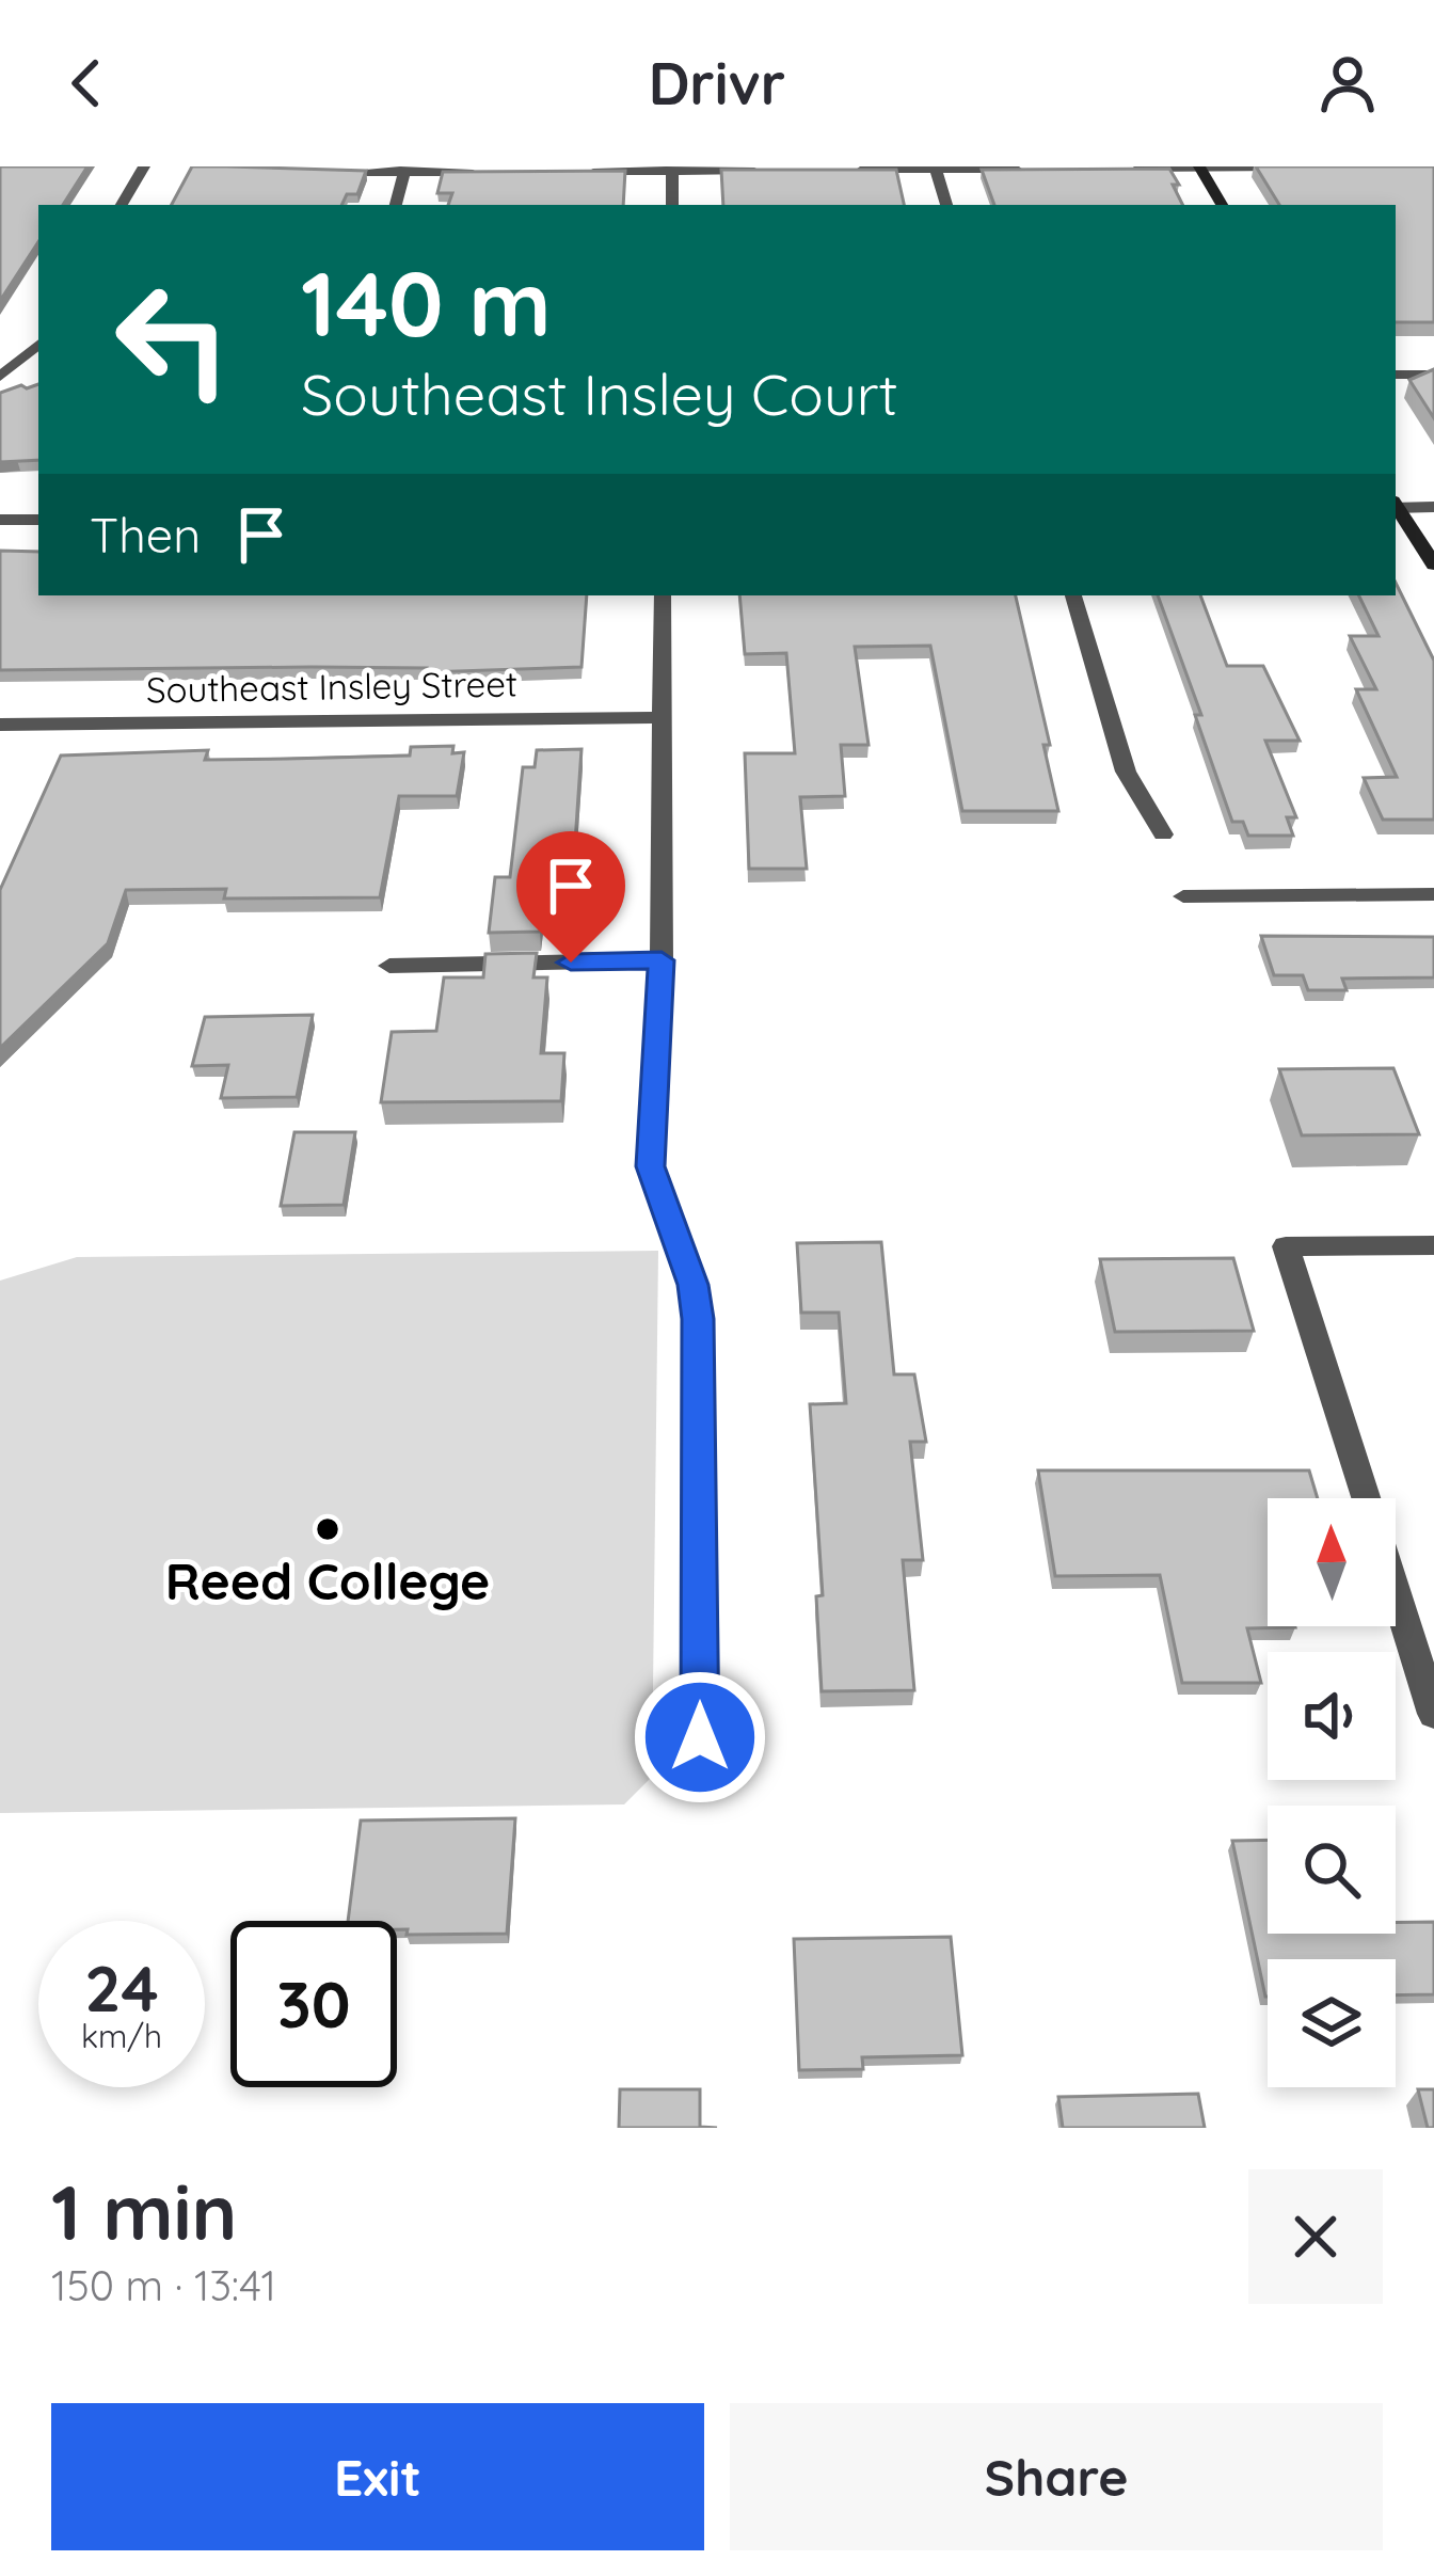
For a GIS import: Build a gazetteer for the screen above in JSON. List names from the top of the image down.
{
  "streets": {
    "street": ["Southeast Insley Street"]
  },
  "places": ["Reed College"],
  "north": "top",
  "page": {
    "header": "Drivr",
    "turn": ["140 m", "Southeast Insley Court"],
    "then": "Then",
    "speed": "24 km/h",
    "limit": "30",
    "heading": ["1 min", "150 m · 13:41"],
    "buttons": ["Exit", "Share"]
  }
}
